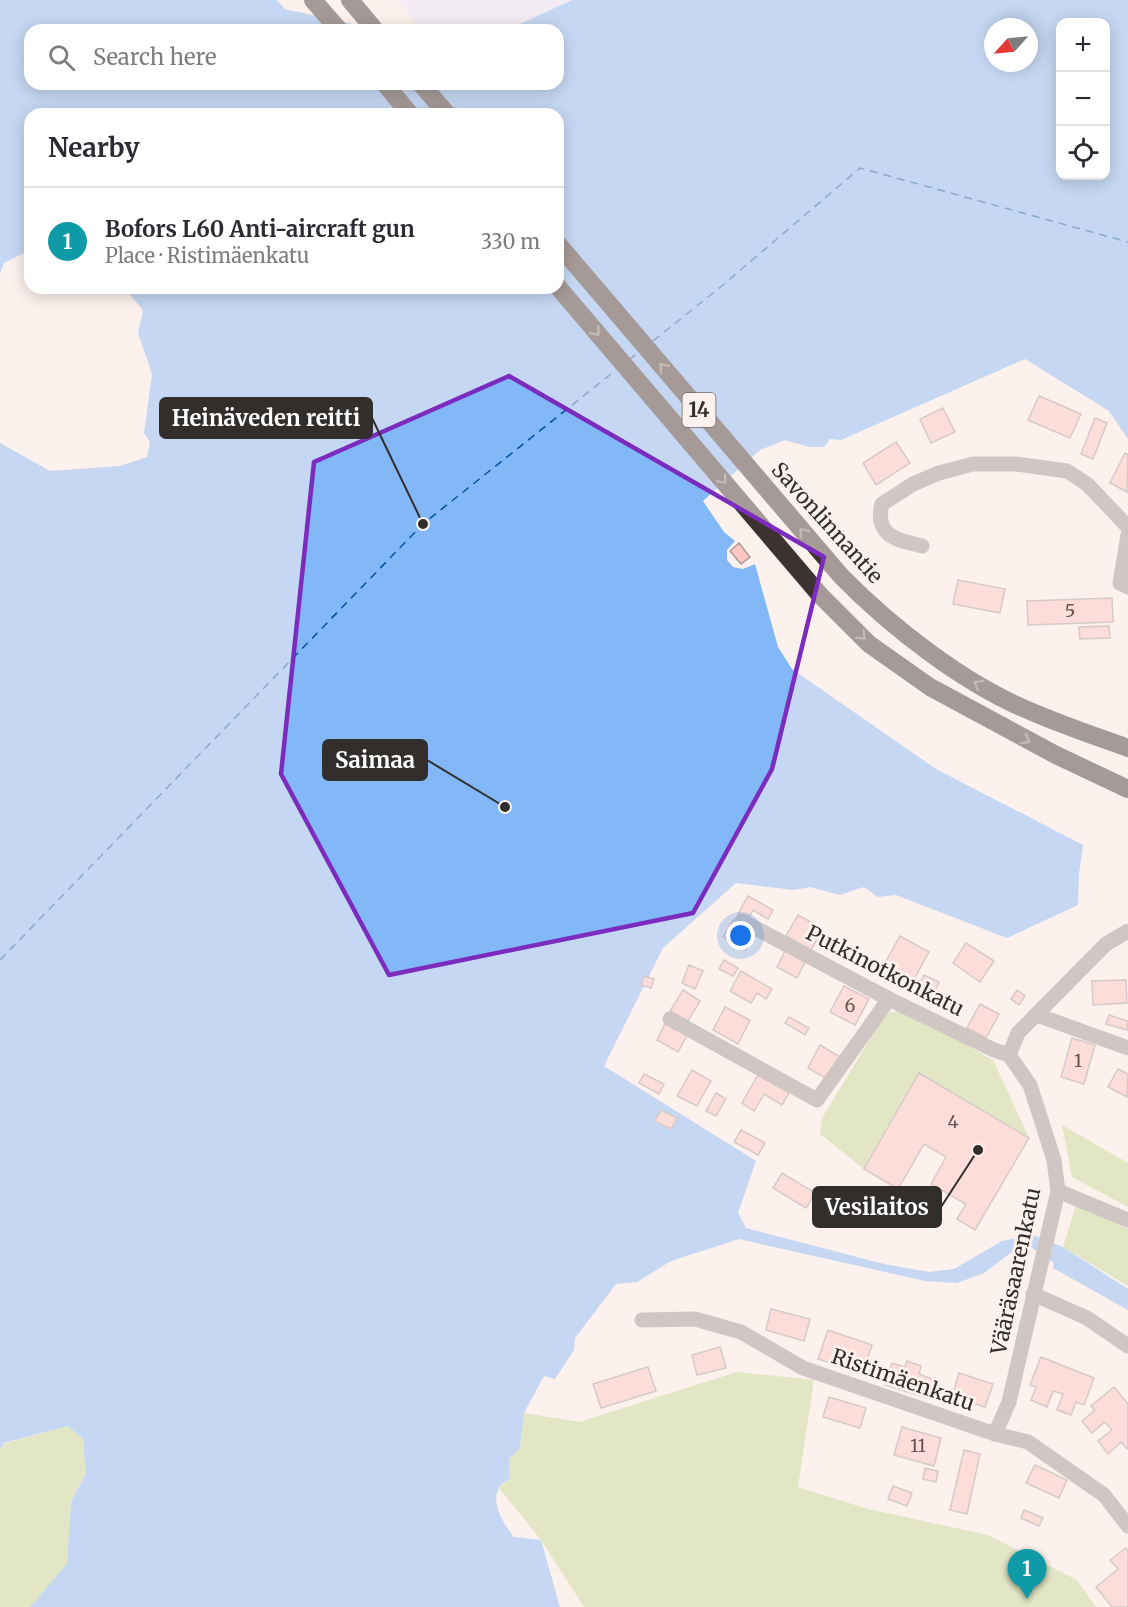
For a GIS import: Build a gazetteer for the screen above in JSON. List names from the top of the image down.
{
  "streets": {
    "highway": ["14", "Savonlinnantie"],
    "street": ["Putkinotkonkatu", "Vääräsaarenkatu", "Ristimäenkatu"]
  },
  "crossings": [
    ["Putkinotkonkatu", "Vääräsaarenkatu"],
    ["Vääräsaarenkatu", "Ristimäenkatu"]
  ],
  "places": ["Heinäveden reitti", "Saimaa", "Vesilaitos"],
  "house_numbers": [
    "5",
    "6",
    "1",
    "4",
    "11"
  ],
  "north": "bottom left",
  "page": {
    "map_buttons": ["+", "−"],
    "search": "Search here",
    "heading": "Nearby",
    "list": [
      {
        "mark": "1",
        "name": "Bofors L60 Anti-aircraft gun",
        "note": "Place · Ristimäenkatu",
        "value": "330 m"
      }
    ],
    "pins": "1"
  }
}
